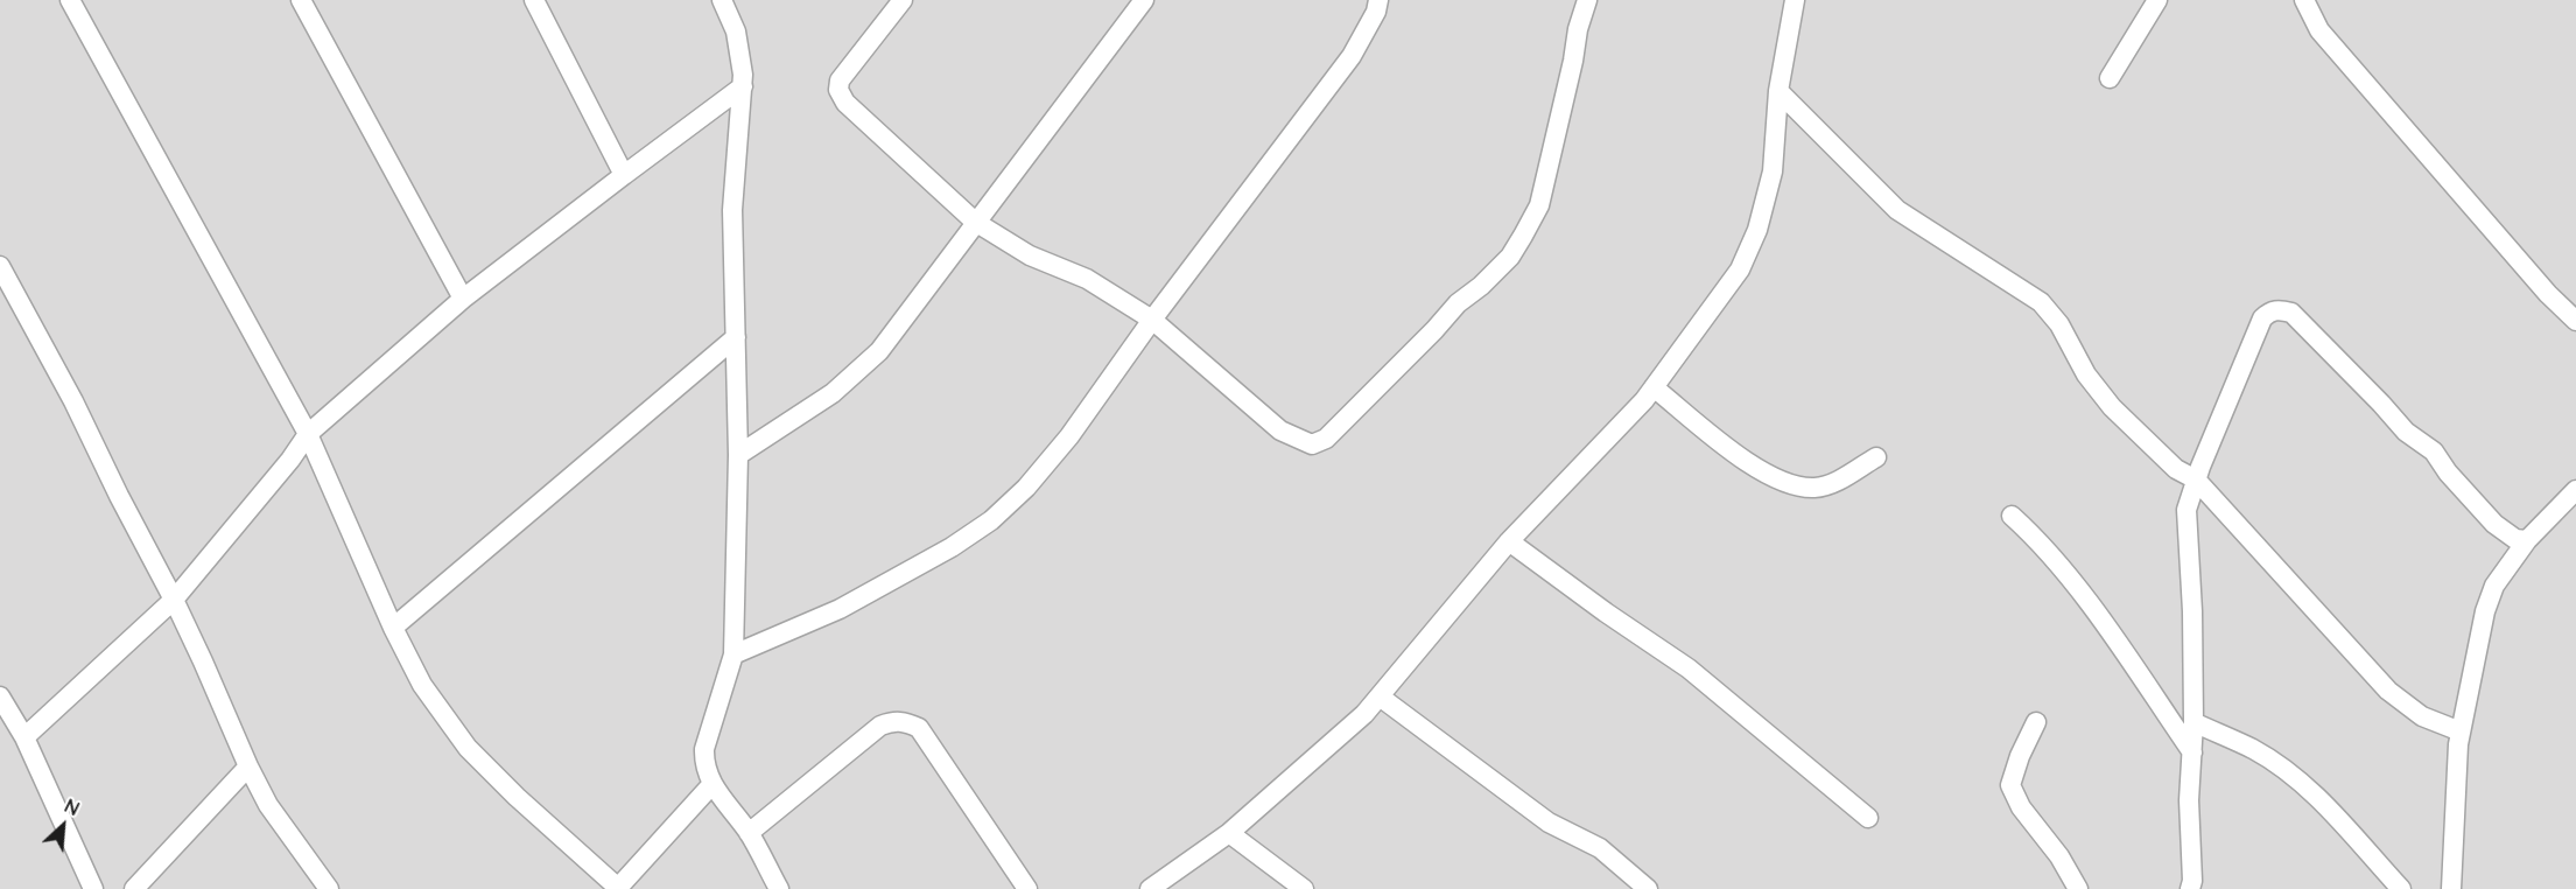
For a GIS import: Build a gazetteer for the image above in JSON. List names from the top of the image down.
{
  "north": "top right"
}
